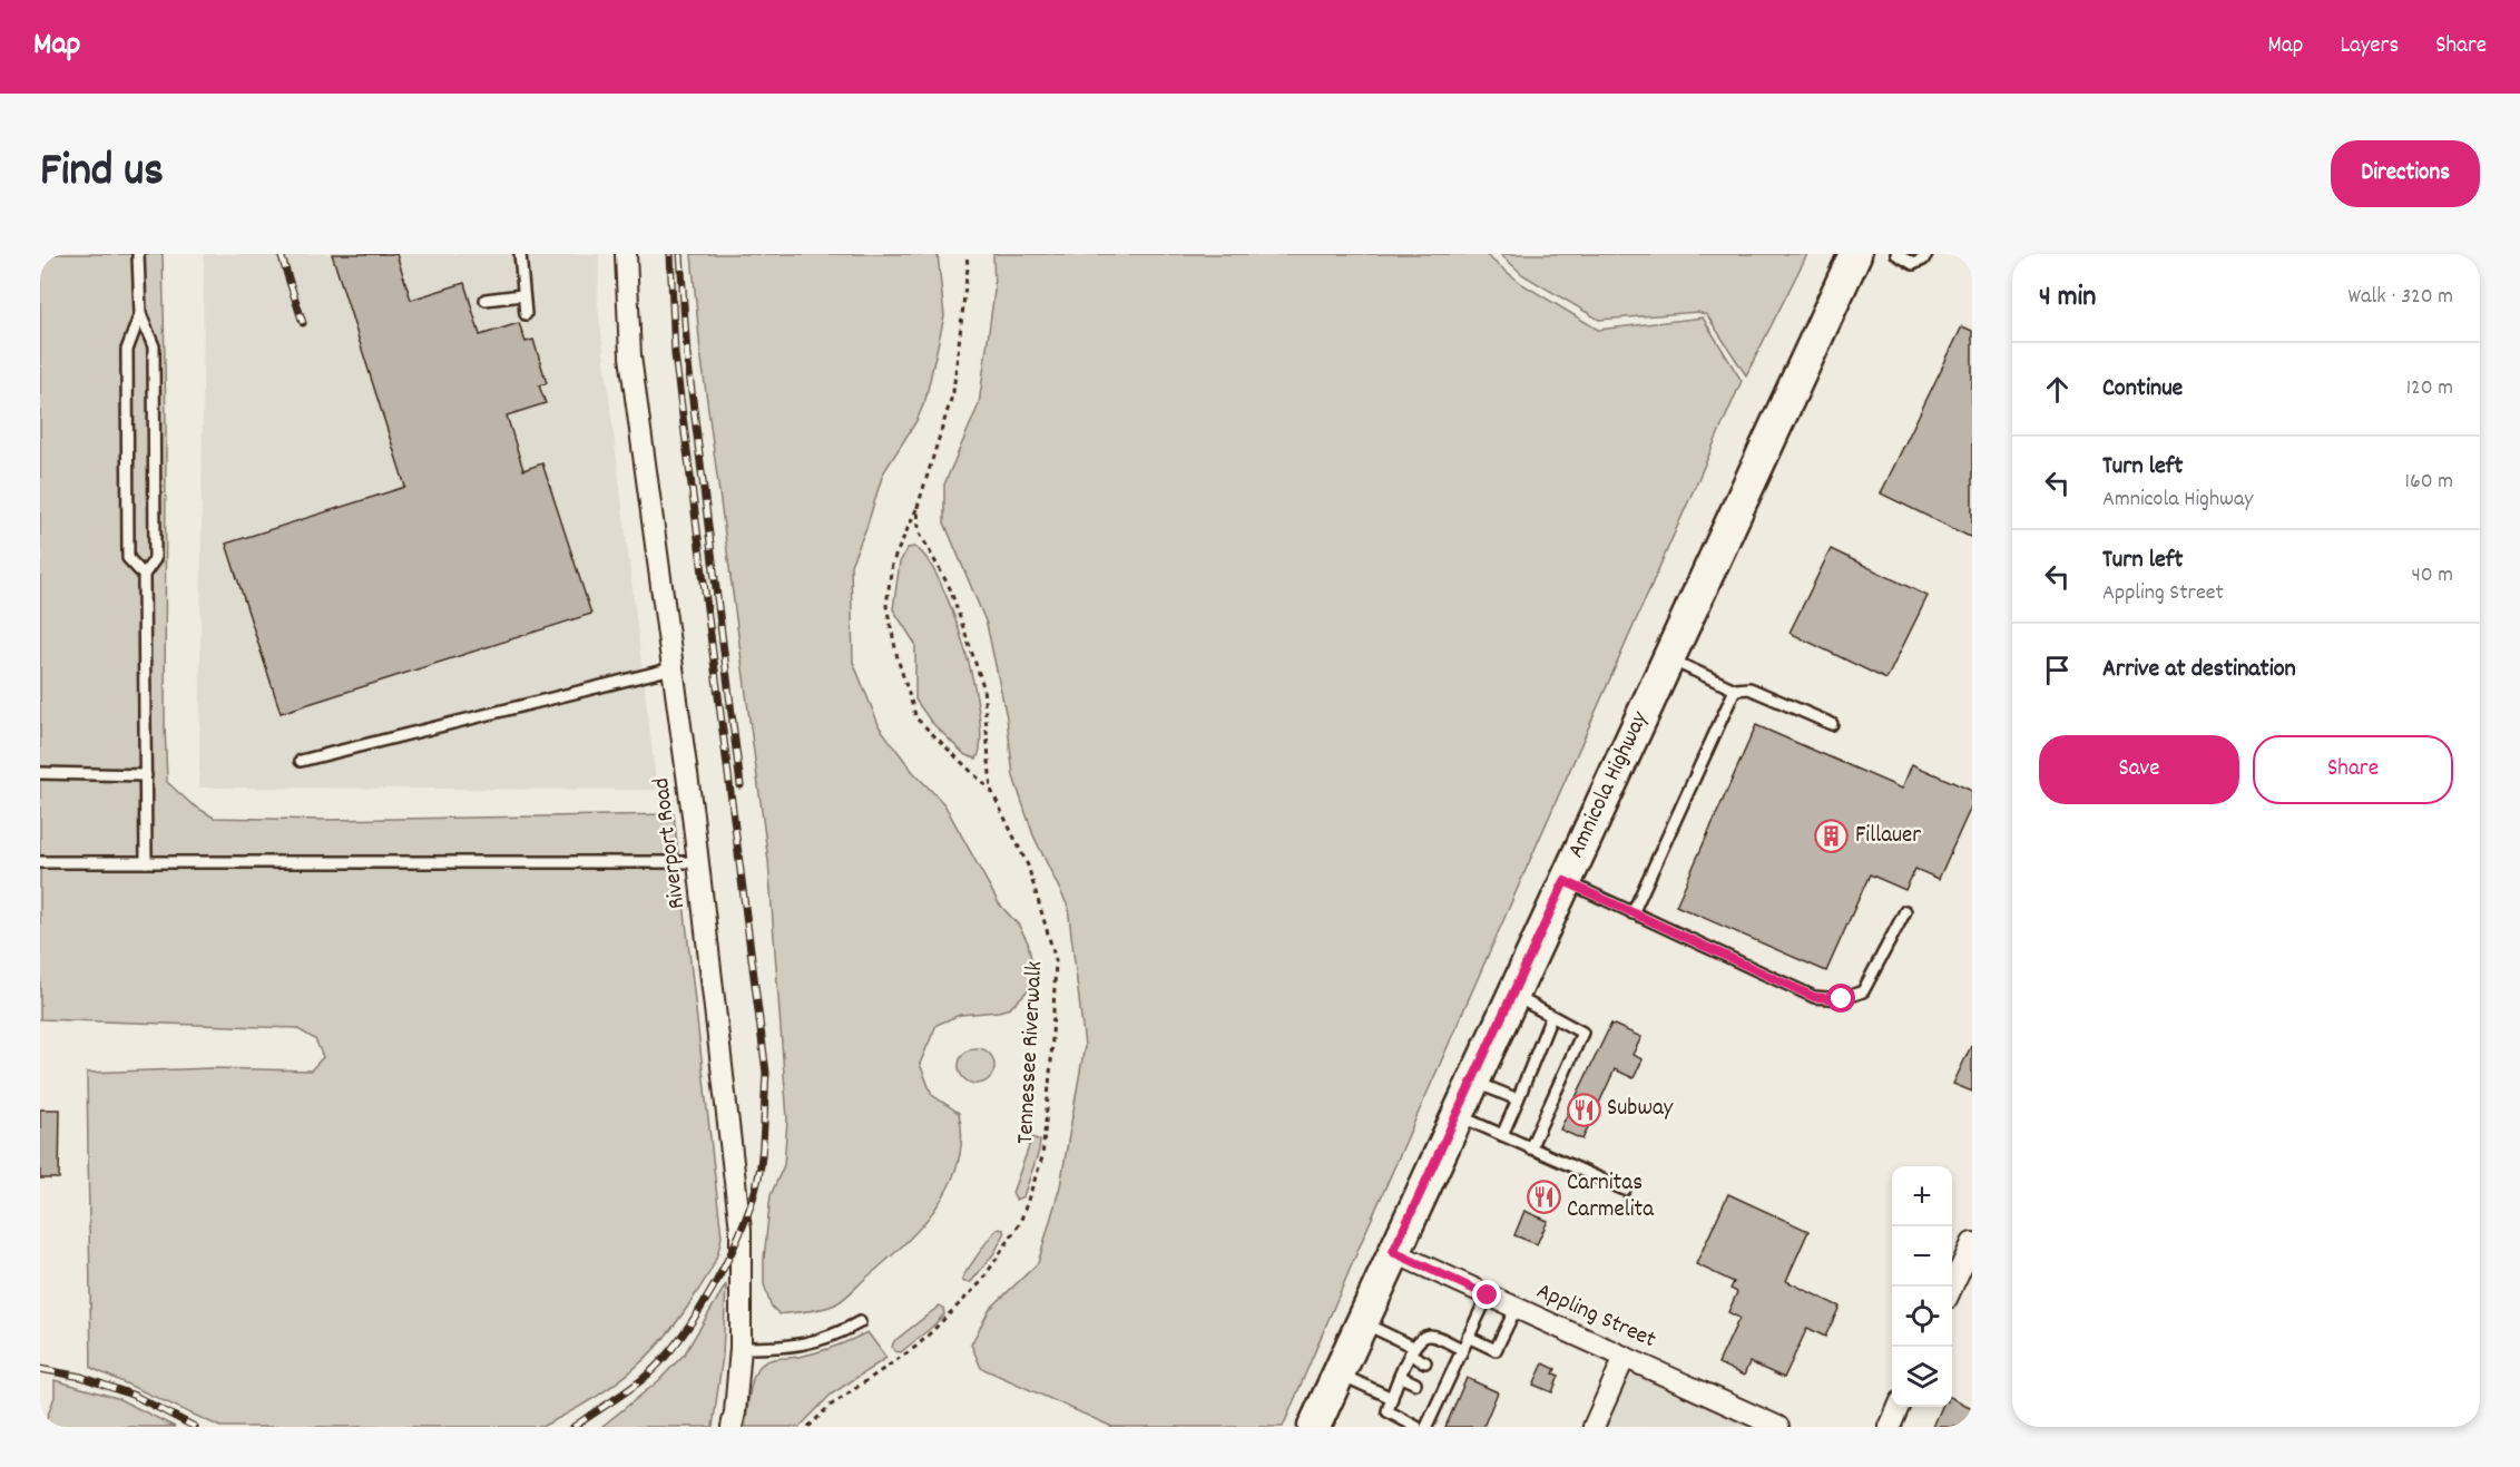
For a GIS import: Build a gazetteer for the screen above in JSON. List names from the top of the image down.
{
  "streets": {
    "main road": ["Amnicola Highway"],
    "street": ["Riverport Road", "Appling Street"],
    "path": ["Tennessee Riverwalk"]
  },
  "crossings": [
    ["Amnicola Highway", "Appling Street"]
  ],
  "places": {
    "building": ["Fillauer"],
    "restaurant": ["Subway", "Carnitas Carmelita"]
  },
  "page": {
    "header": "Map",
    "nav": ["Map", "Layers", "Share"],
    "title": "Find us",
    "buttons": [
      "Directions",
      ["Save", "Share"]
    ],
    "heading": ["4 min", "Walk · 320 m"],
    "list": [
      ["Continue", "120 m"],
      ["Turn left", "Amnicola Highway", "160 m"],
      ["Turn left", "Appling Street", "40 m"],
      "Arrive at destination"
    ],
    "map_buttons": ["+", "−"]
  }
}
